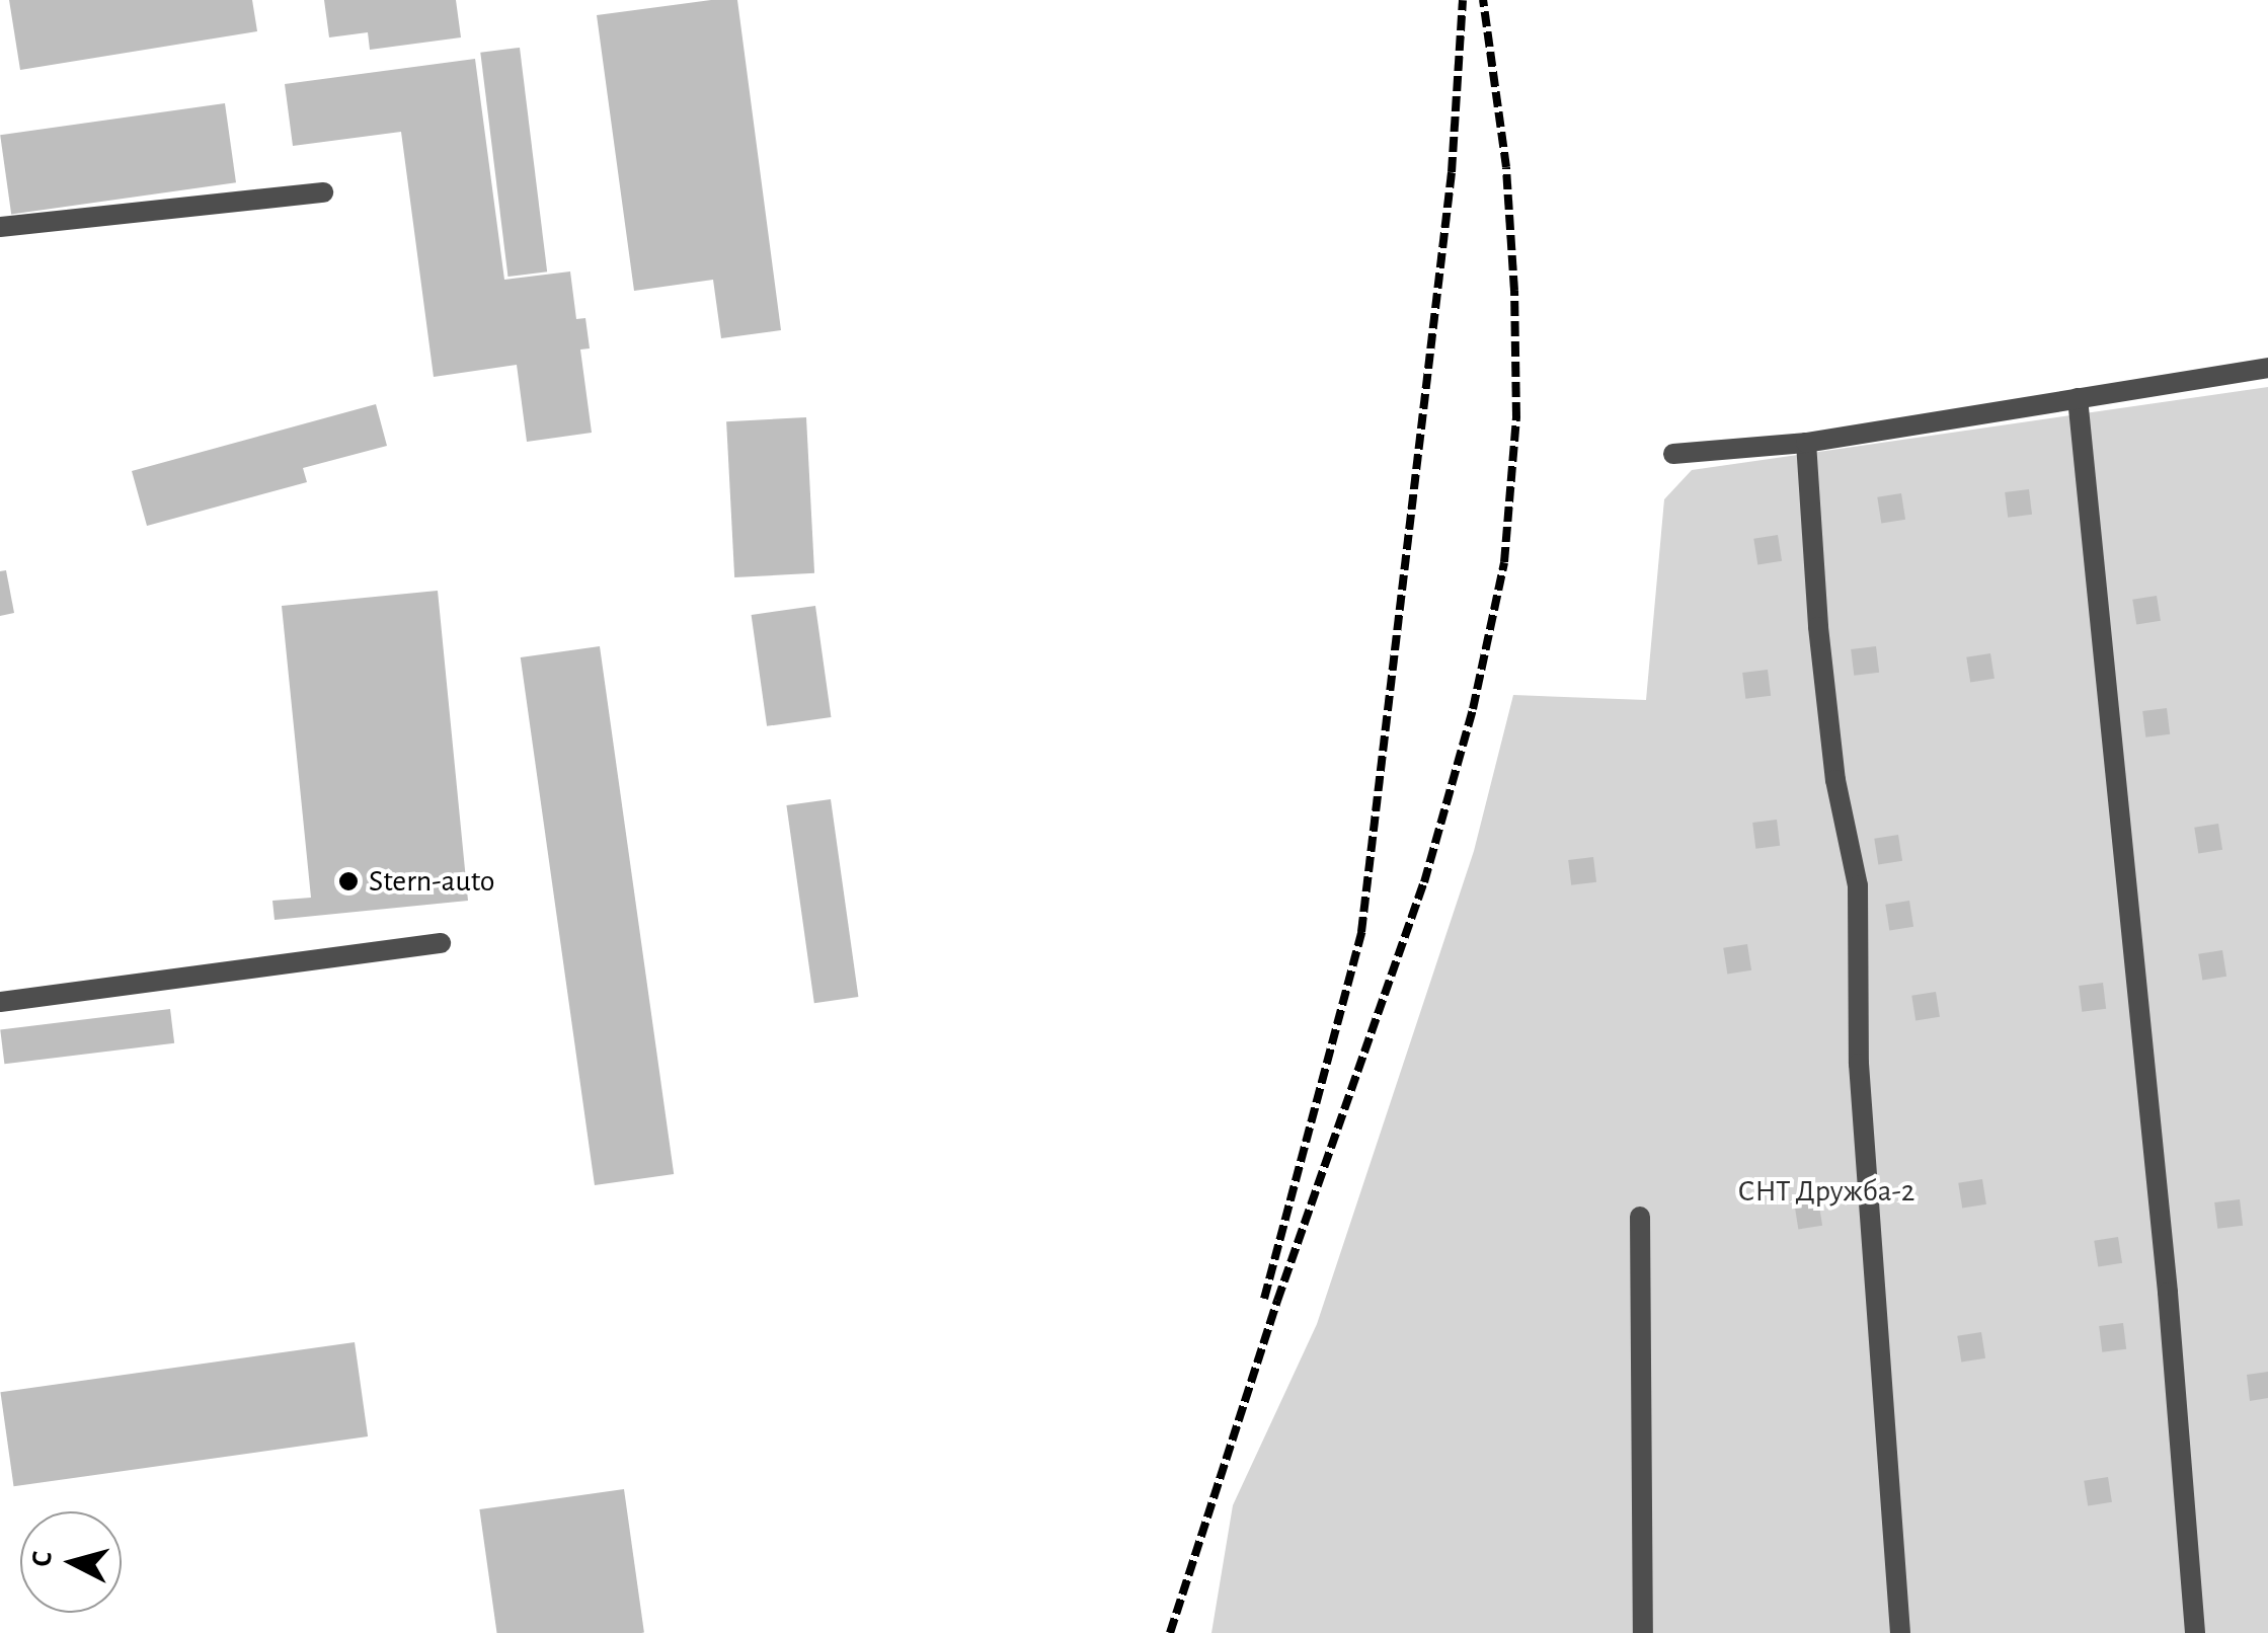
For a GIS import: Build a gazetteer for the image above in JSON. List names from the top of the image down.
{
  "parks": ["СНТ Дружба-2"],
  "places": ["Stern-auto"],
  "north": "left"
}
